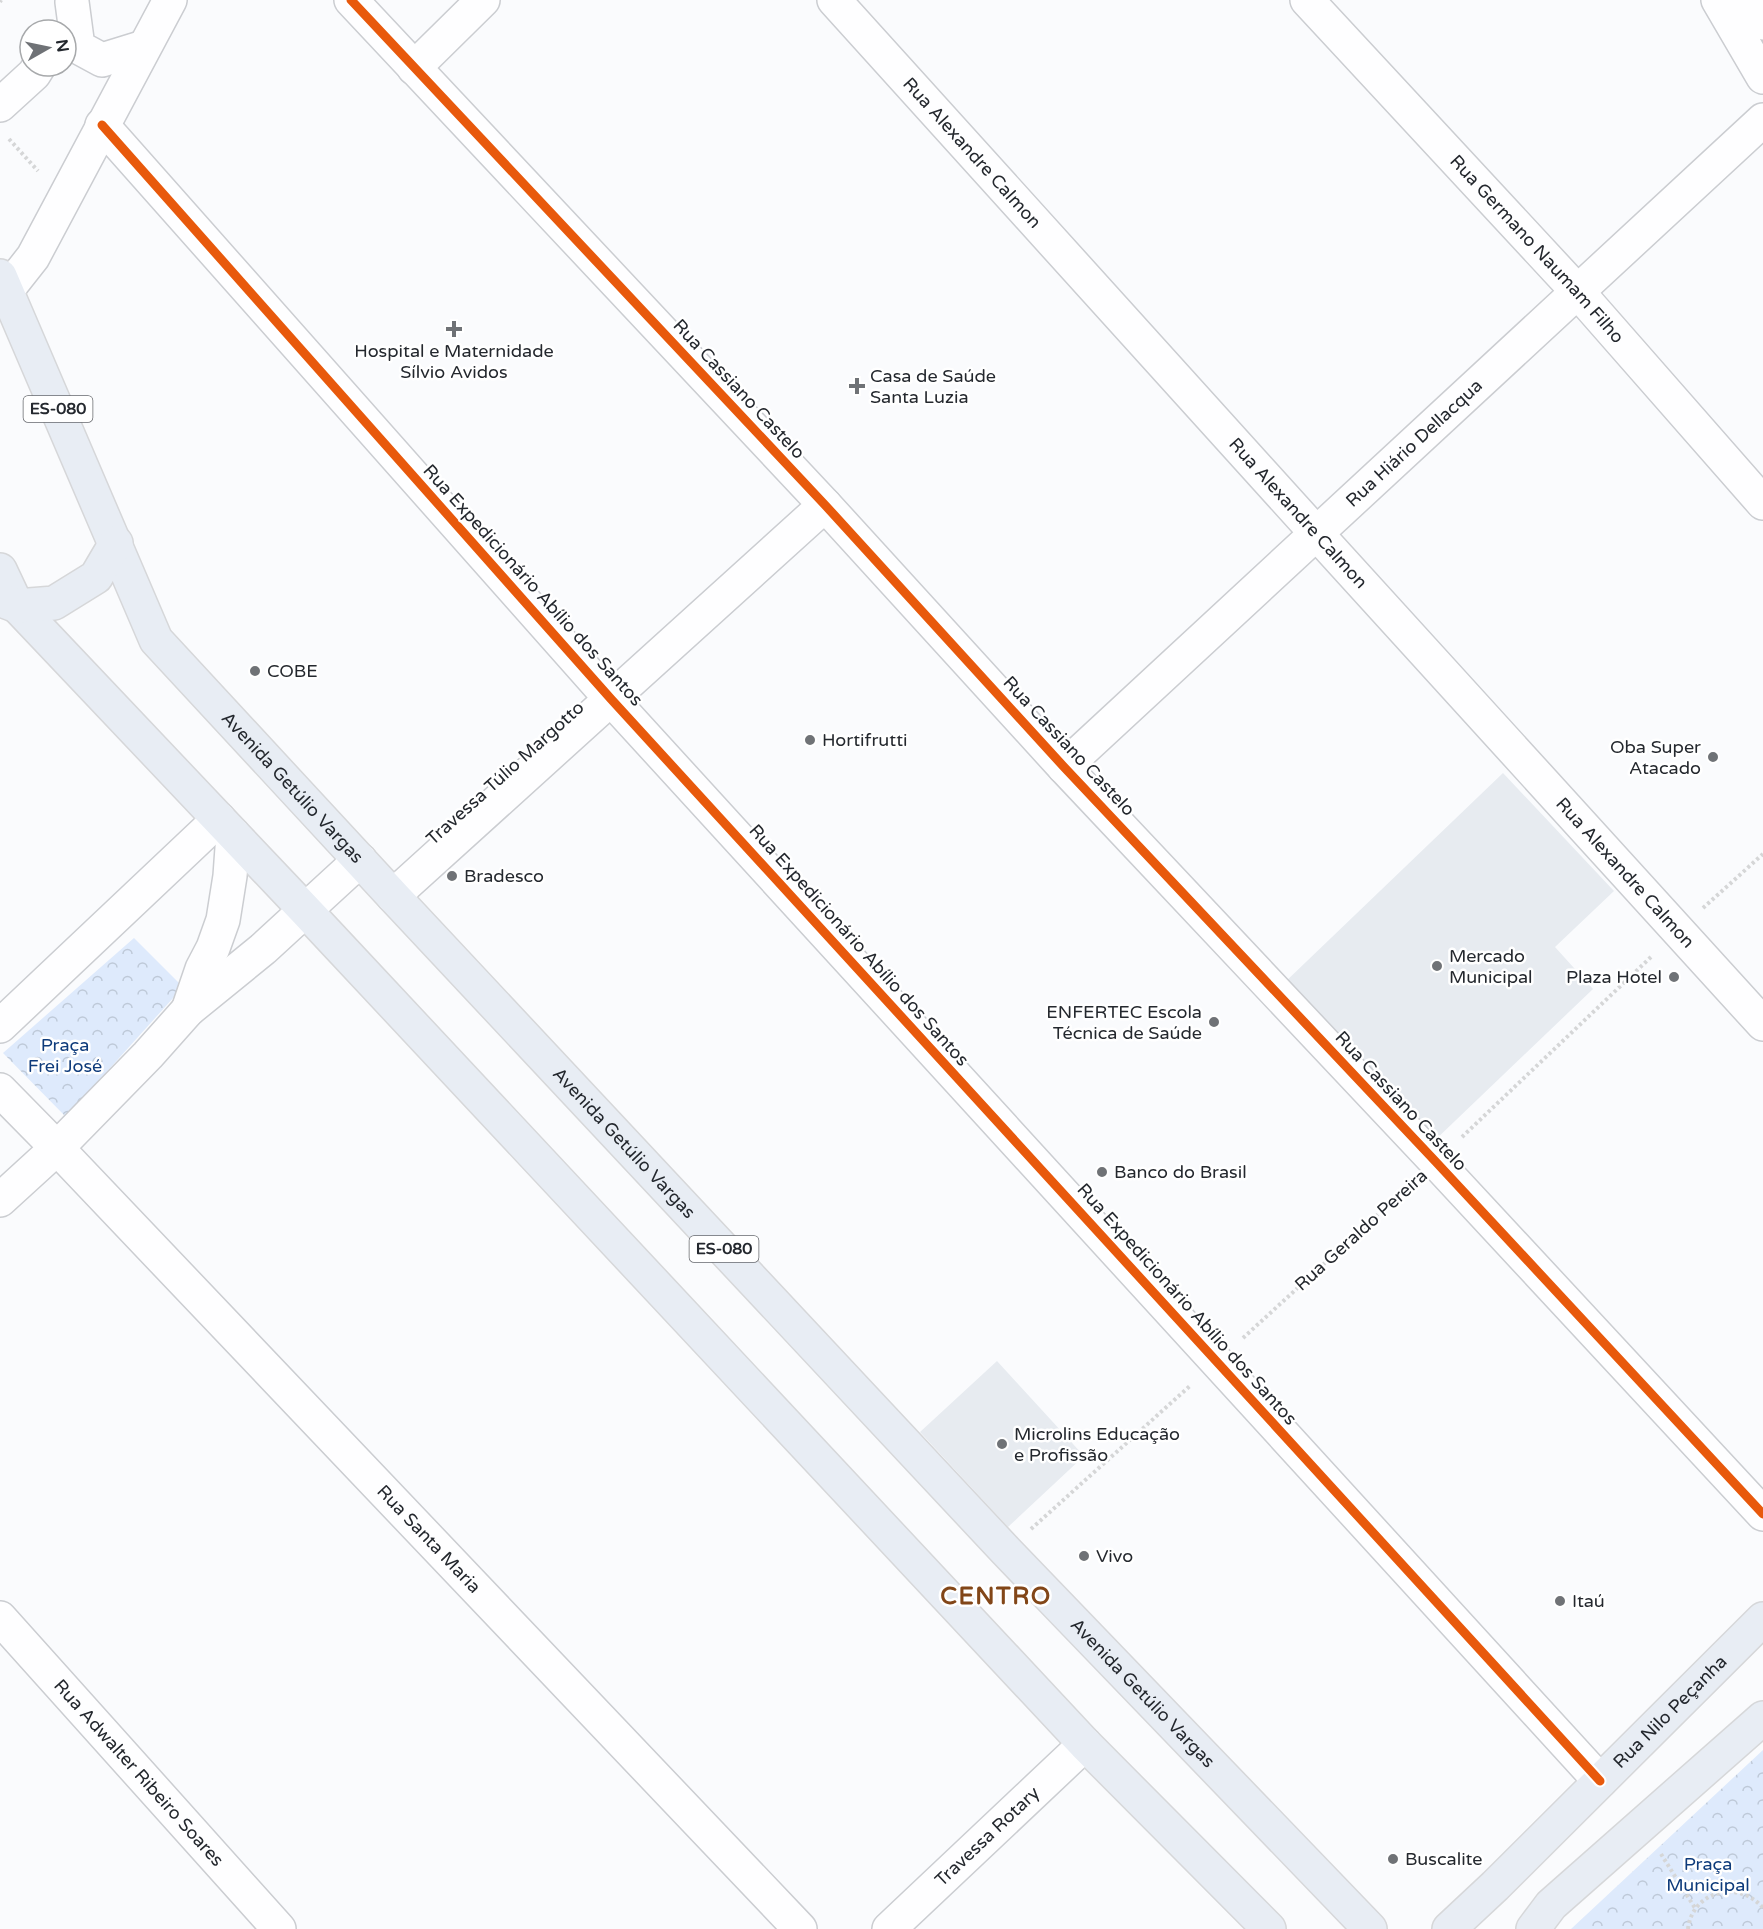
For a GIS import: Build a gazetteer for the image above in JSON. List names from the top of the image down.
{
  "streets": {
    "main road": ["ES-080", "Avenida Getúlio Vargas", "Rua Nilo Peçanha"],
    "street": [
      "Rua Alexandre Calmon",
      "Rua Germano Naumam Filho",
      "Rua Cassiano Castelo",
      "Rua Hiário Dellacqua",
      "Rua Expedicionário Abílio dos Santos",
      "Travessa Túlio Margotto",
      "Rua Santa Maria",
      "Rua Adwalter Ribeiro Soares",
      "Travessa Rotary"
    ],
    "path": ["Rua Geraldo Pereira"]
  },
  "crossings": [
    ["Rua Alexandre Calmon", "Rua Hiário Dellacqua"],
    ["Rua Alexandre Calmon", "Rua Geraldo Pereira"],
    ["Rua Germano Naumam Filho", "Rua Hiário Dellacqua"],
    ["Rua Cassiano Castelo", "Rua Hiário Dellacqua"],
    ["Rua Cassiano Castelo", "Travessa Túlio Margotto"],
    ["Rua Cassiano Castelo", "Rua Geraldo Pereira"],
    ["Rua Expedicionário Abílio dos Santos", "Travessa Túlio Margotto"],
    ["Rua Expedicionário Abílio dos Santos", "Rua Geraldo Pereira"],
    ["Rua Expedicionário Abílio dos Santos", "Rua Nilo Peçanha"],
    ["Travessa Túlio Margotto", "Avenida Getúlio Vargas"],
    ["Avenida Getúlio Vargas", "Rua Geraldo Pereira"]
  ],
  "districts": ["CENTRO"],
  "parks": ["Praça Frei José", "Praça Municipal"],
  "places": {
    "health": ["Hospital e Maternidade Sílvio Avidos", "Casa de Saúde Santa Luzia"],
    "other": [
      "COBE",
      "Hortifrutti",
      "Oba Super Atacado",
      "Bradesco",
      "Mercado Municipal",
      "Plaza Hotel",
      "ENFERTEC Escola Técnica de Saúde",
      "Banco do Brasil",
      "Microlins Educação e Profissão",
      "Vivo",
      "Itaú",
      "Buscalite"
    ]
  },
  "north": "right"
}
